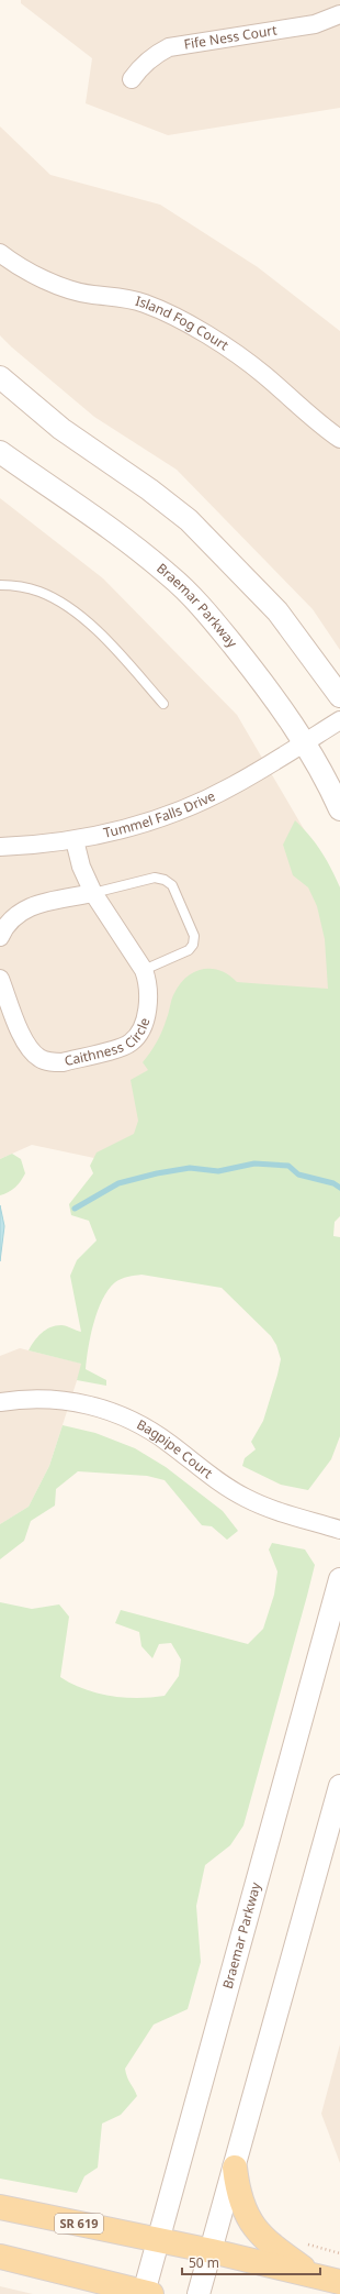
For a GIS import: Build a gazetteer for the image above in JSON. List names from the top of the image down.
{
  "streets": {
    "main road": ["SR 619"],
    "street": [
      "Fife Ness Court",
      "Island Fog Court",
      "Braemar Parkway",
      "Tummel Falls Drive",
      "Caithness Circle",
      "Bagpipe Court"
    ]
  },
  "crossings": [
    ["Braemar Parkway", "Tummel Falls Drive"],
    ["Braemar Parkway", "SR 619"],
    ["Tummel Falls Drive", "Caithness Circle"]
  ],
  "scale_bar": "50 m"
}
